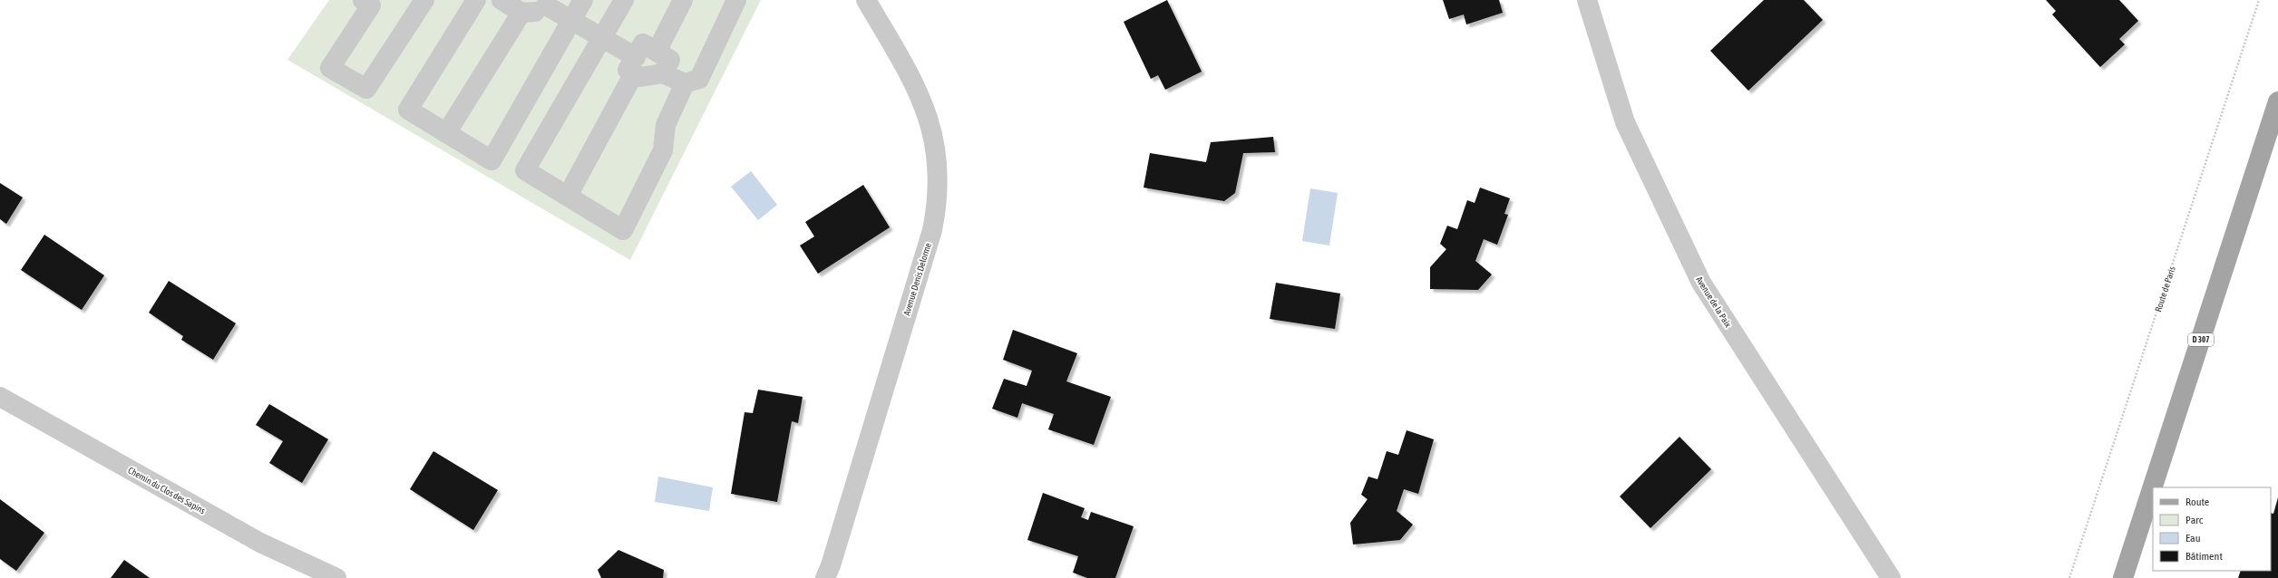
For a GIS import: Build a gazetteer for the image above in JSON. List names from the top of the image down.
{
  "streets": {
    "main road": ["D 307"],
    "street": ["Avenue Denis Delorme", "Avenue de la Paix", "Chemin du Clos des Sapins"],
    "path": ["Route de Paris"]
  },
  "legend": [
    "Route",
    "Parc",
    "Eau",
    "Bâtiment"
  ]
}
